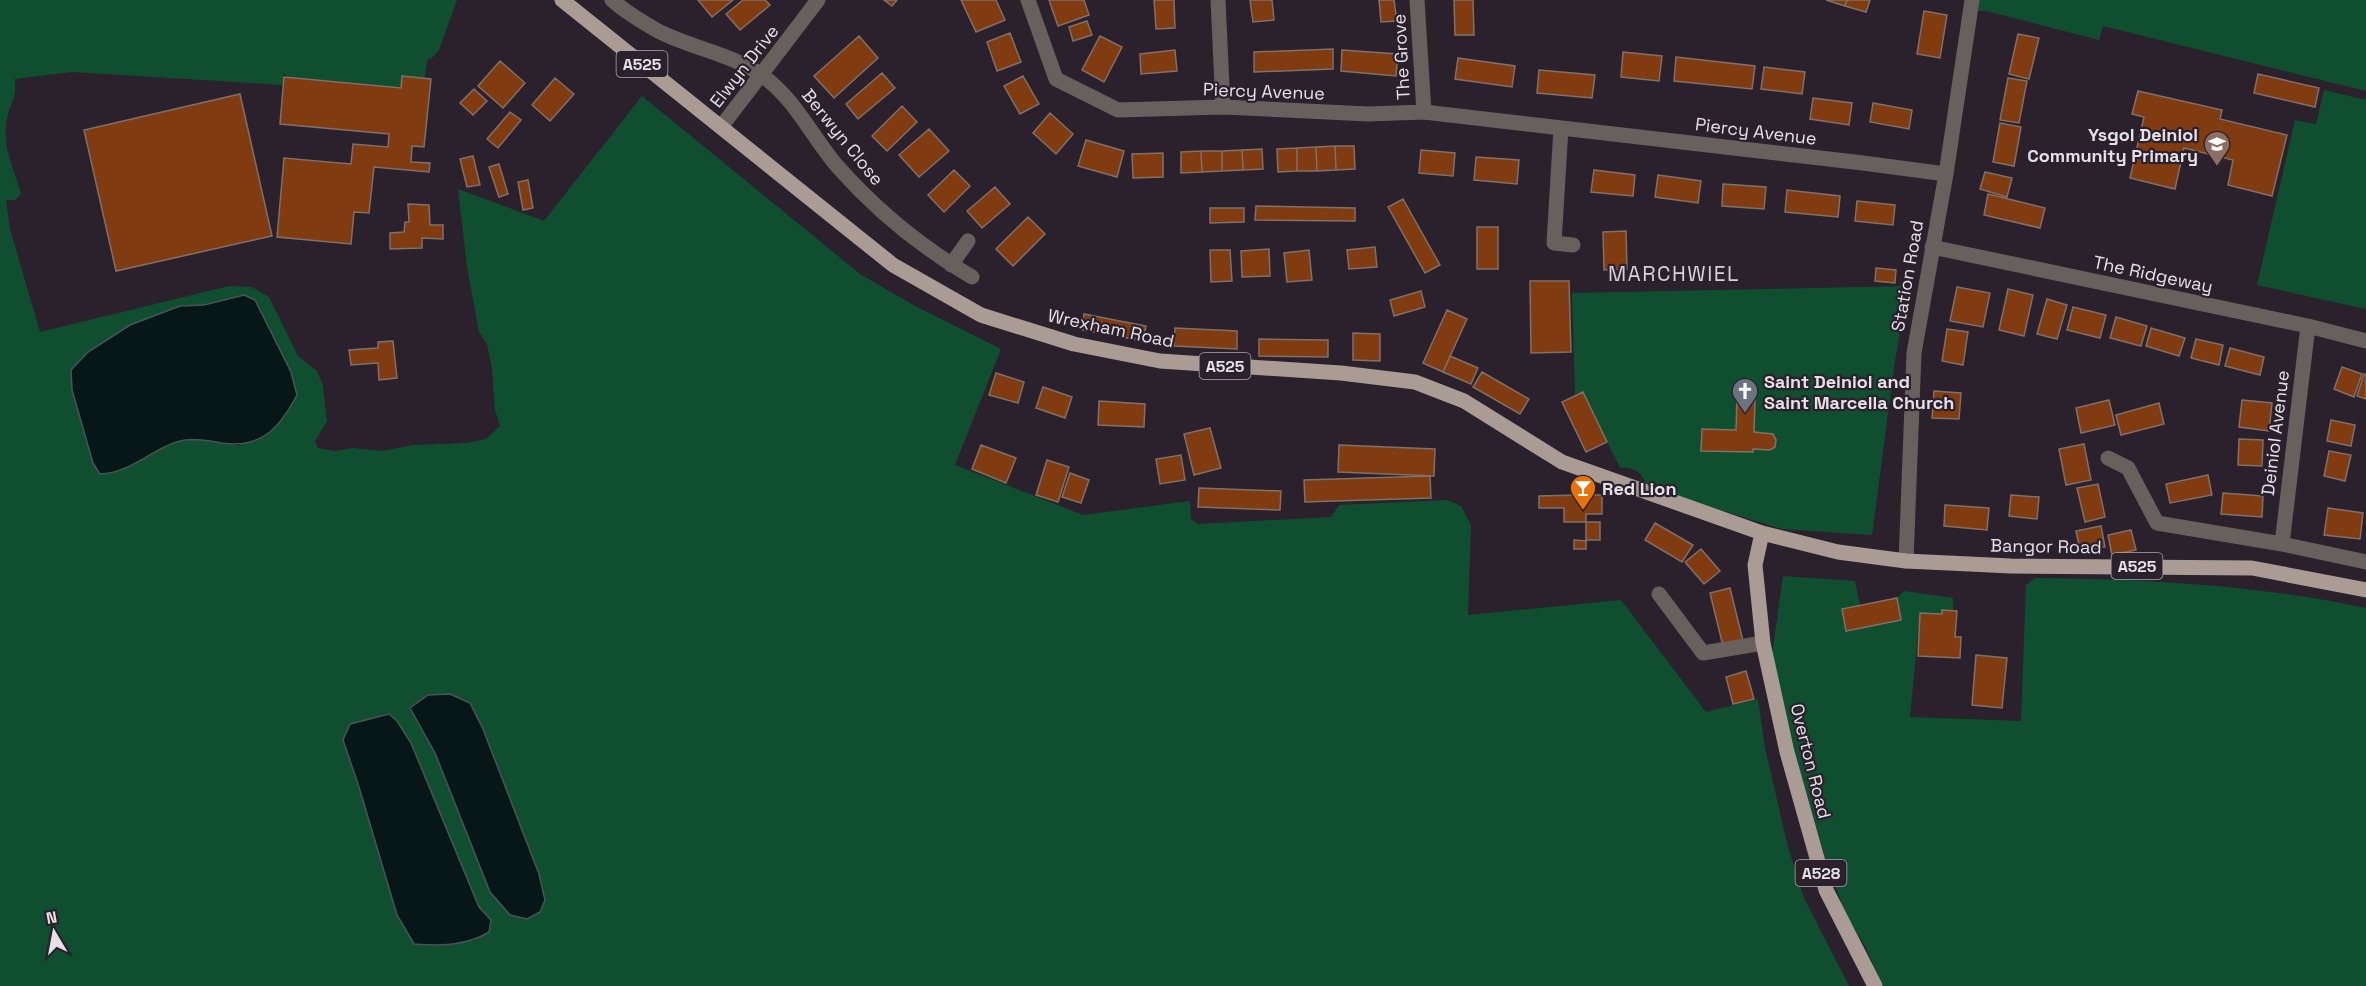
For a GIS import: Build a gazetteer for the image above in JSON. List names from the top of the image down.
{
  "streets": {
    "main road": [
      "A525",
      "Wrexham Road",
      "Bangor Road",
      "Overton Road",
      "A528"
    ],
    "street": [
      "The Grove",
      "Elwyn Drive",
      "Piercy Avenue",
      "Berwyn Close",
      "The Ridgeway",
      "Station Road",
      "Deiniol Avenue"
    ]
  },
  "crossings": [
    ["The Grove", "Piercy Avenue"],
    ["Elwyn Drive", "Berwyn Close"],
    ["Elwyn Drive", "Wrexham Road"],
    ["Piercy Avenue", "Station Road"],
    ["The Ridgeway", "Station Road"],
    ["The Ridgeway", "Deiniol Avenue"],
    ["Station Road", "Bangor Road"],
    ["Wrexham Road", "Bangor Road"],
    ["Wrexham Road", "Overton Road"],
    ["Bangor Road", "Overton Road"]
  ],
  "districts": ["MARCHWIEL"],
  "places": {
    "school or university": ["Ysgol Deiniol Community Primary"],
    "church": ["Saint Deiniol and Saint Marcella Church"],
    "bar": ["Red Lion"]
  },
  "north": "top"
}
